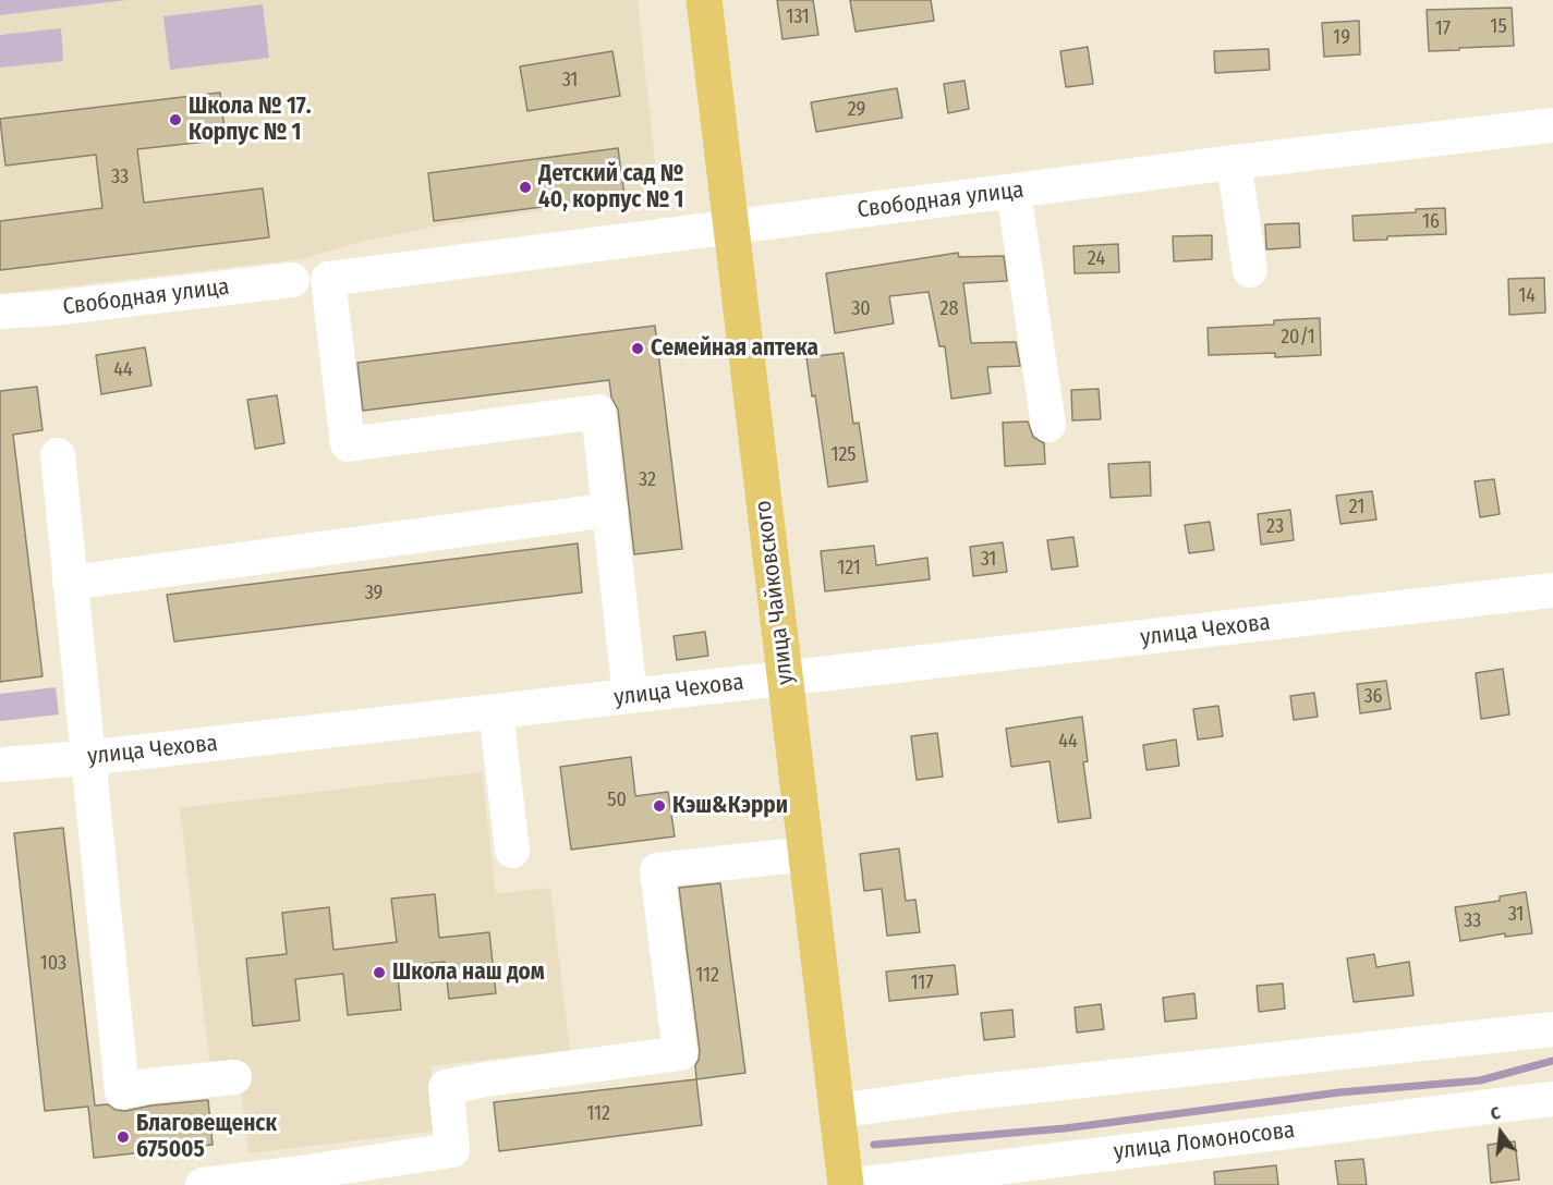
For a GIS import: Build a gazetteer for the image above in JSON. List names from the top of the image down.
{
  "streets": {
    "main road": ["улица Чайковского"],
    "street": ["Свободная улица", "улица Чехова", "улица Ломоносова"]
  },
  "crossings": [
    ["Свободная улица", "улица Чайковского"],
    ["улица Чайковского", "улица Чехова"]
  ],
  "places": [
    "Школа № 17. Корпус № 1",
    "Детский сад № 40, корпус № 1",
    "Семейная аптека",
    "Кэш&Кэрри",
    "Школа наш дом",
    "Благовещенск 675005"
  ],
  "house_numbers": [
    "131",
    "15",
    "17",
    "19",
    "31",
    "29",
    "33",
    "16",
    "24",
    "14",
    "30",
    "28",
    "20/1",
    "44",
    "125",
    "32",
    "21",
    "23",
    "31",
    "121",
    "39",
    "36",
    "44",
    "50",
    "31",
    "33",
    "103",
    "112",
    "117",
    "112"
  ],
  "north": "top"
}
